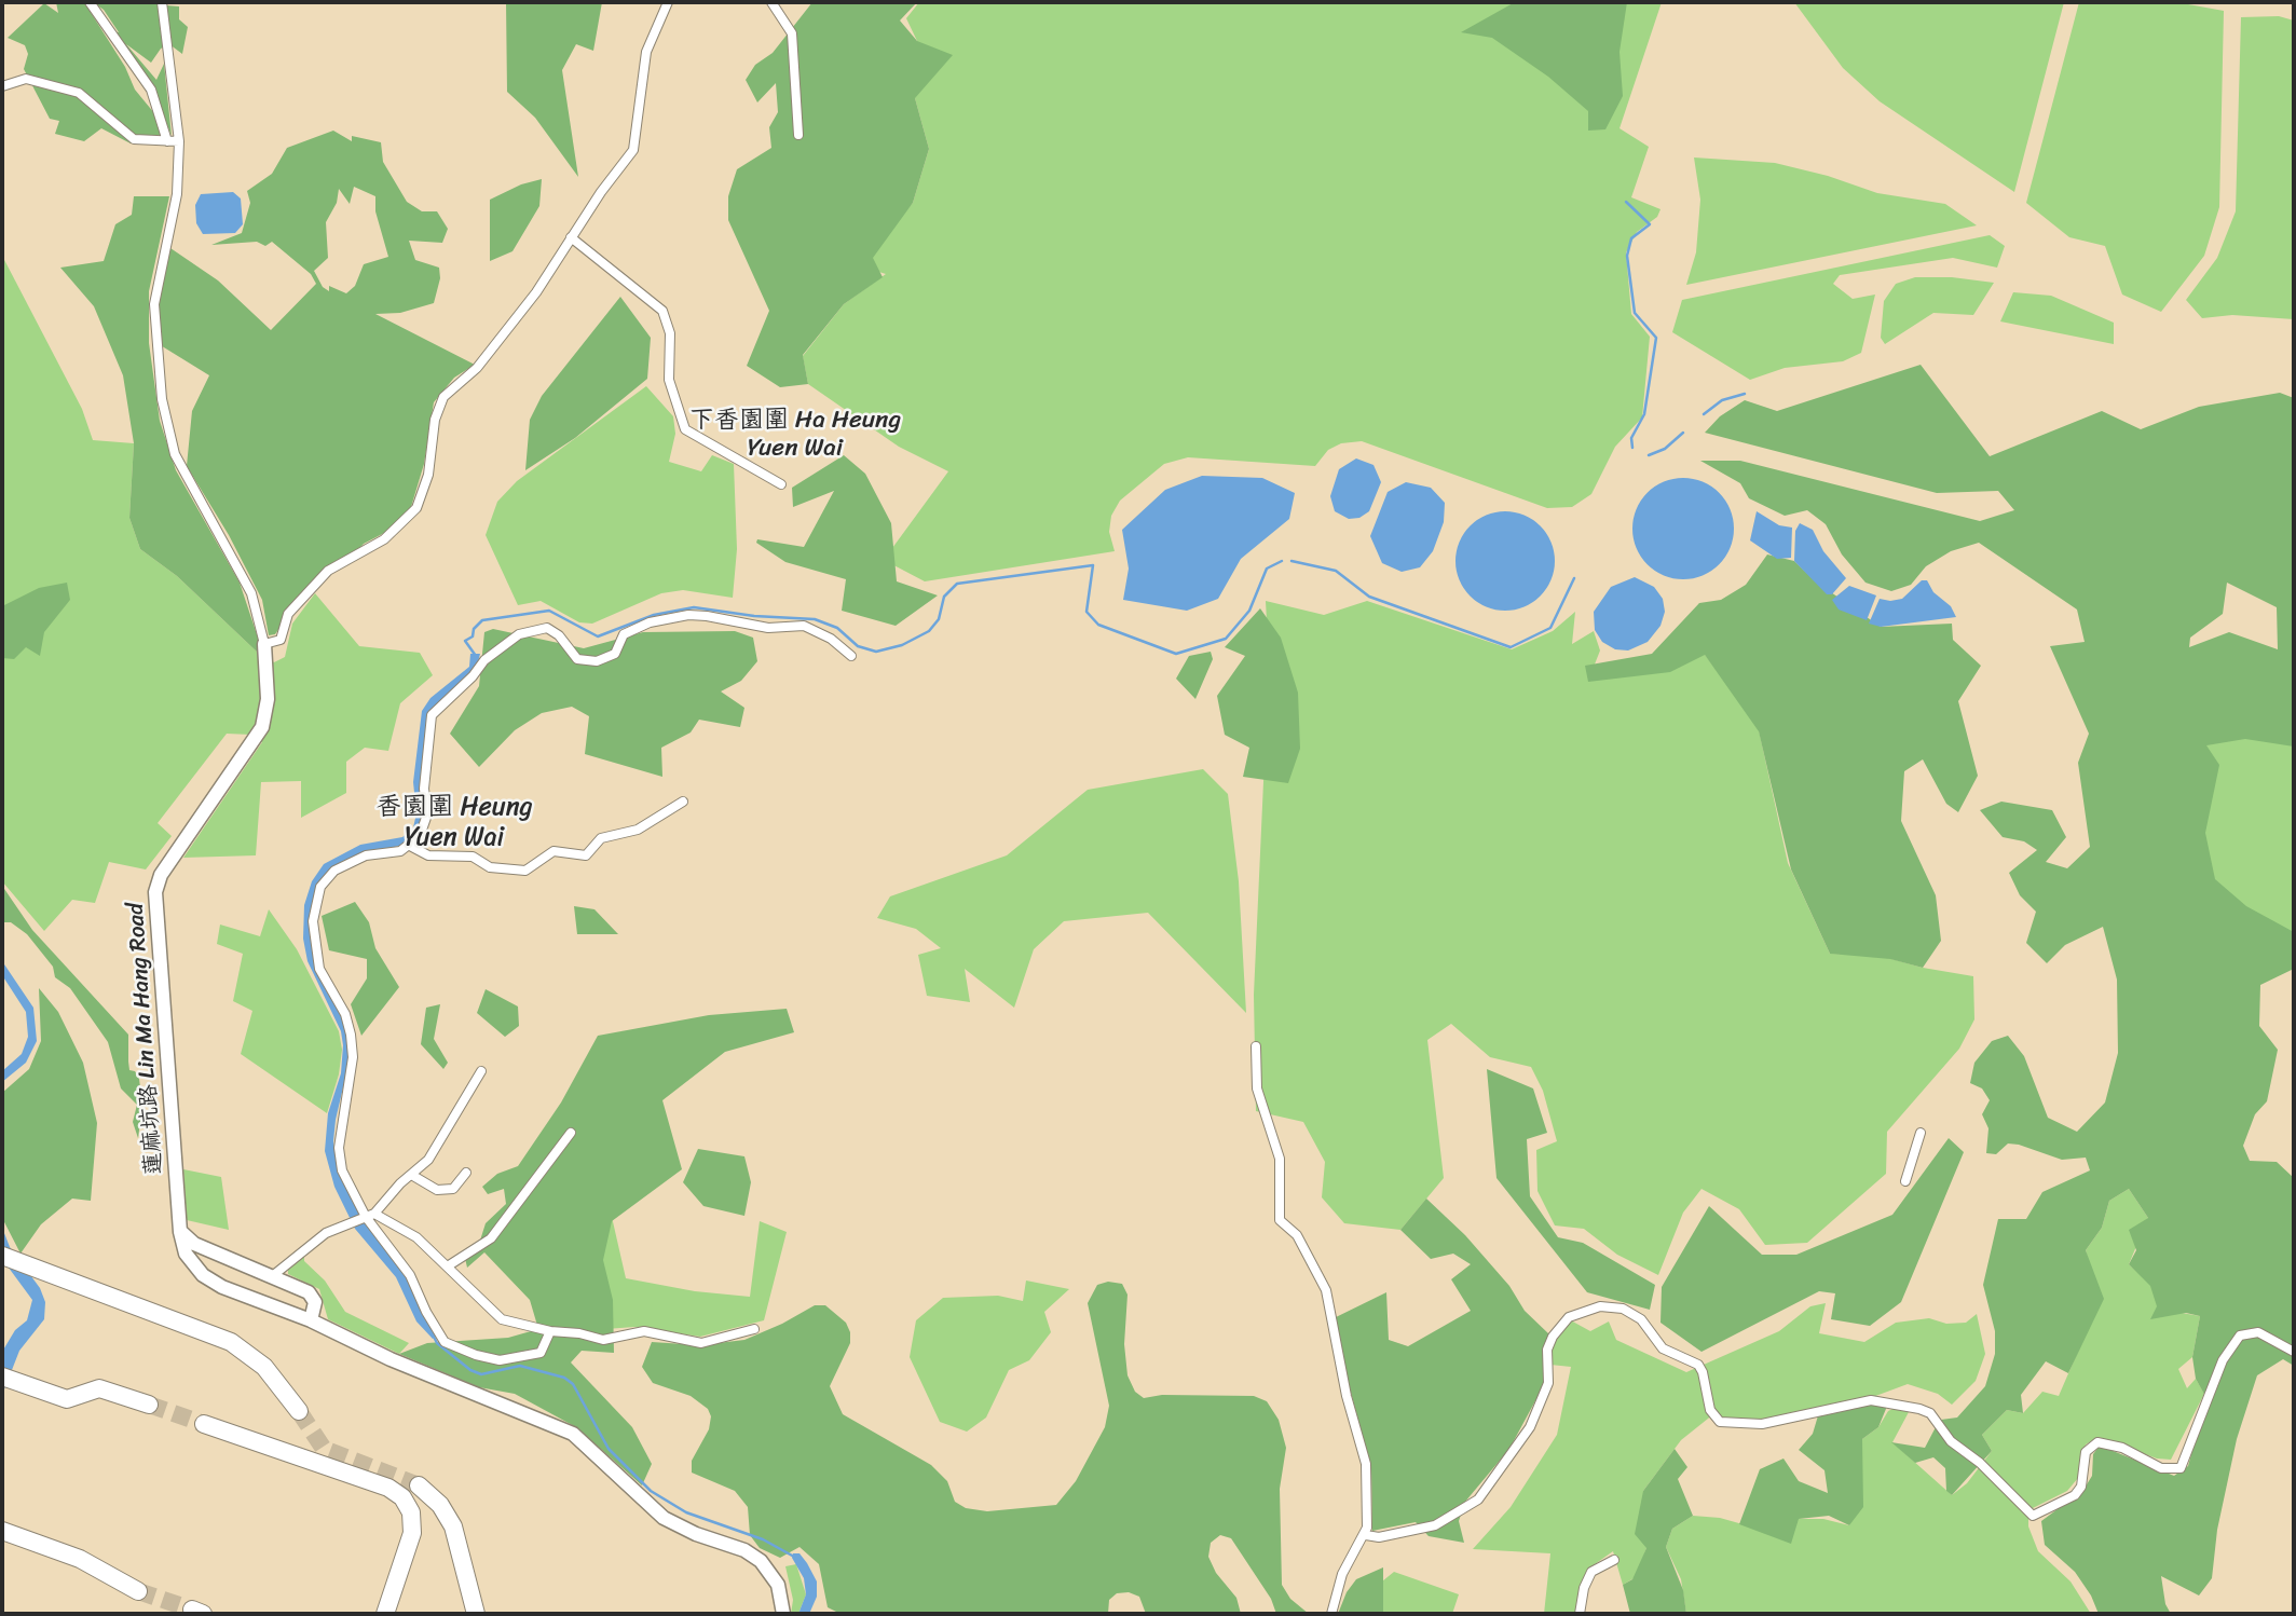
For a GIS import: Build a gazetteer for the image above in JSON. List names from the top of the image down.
{
  "streets": {
    "street": ["蓮麻坑路 Lin Ma Hang Road"]
  },
  "districts": ["下香園圍 Ha Heung Yuen Wai", "香園圍 Heung Yuen Wai"]
}
